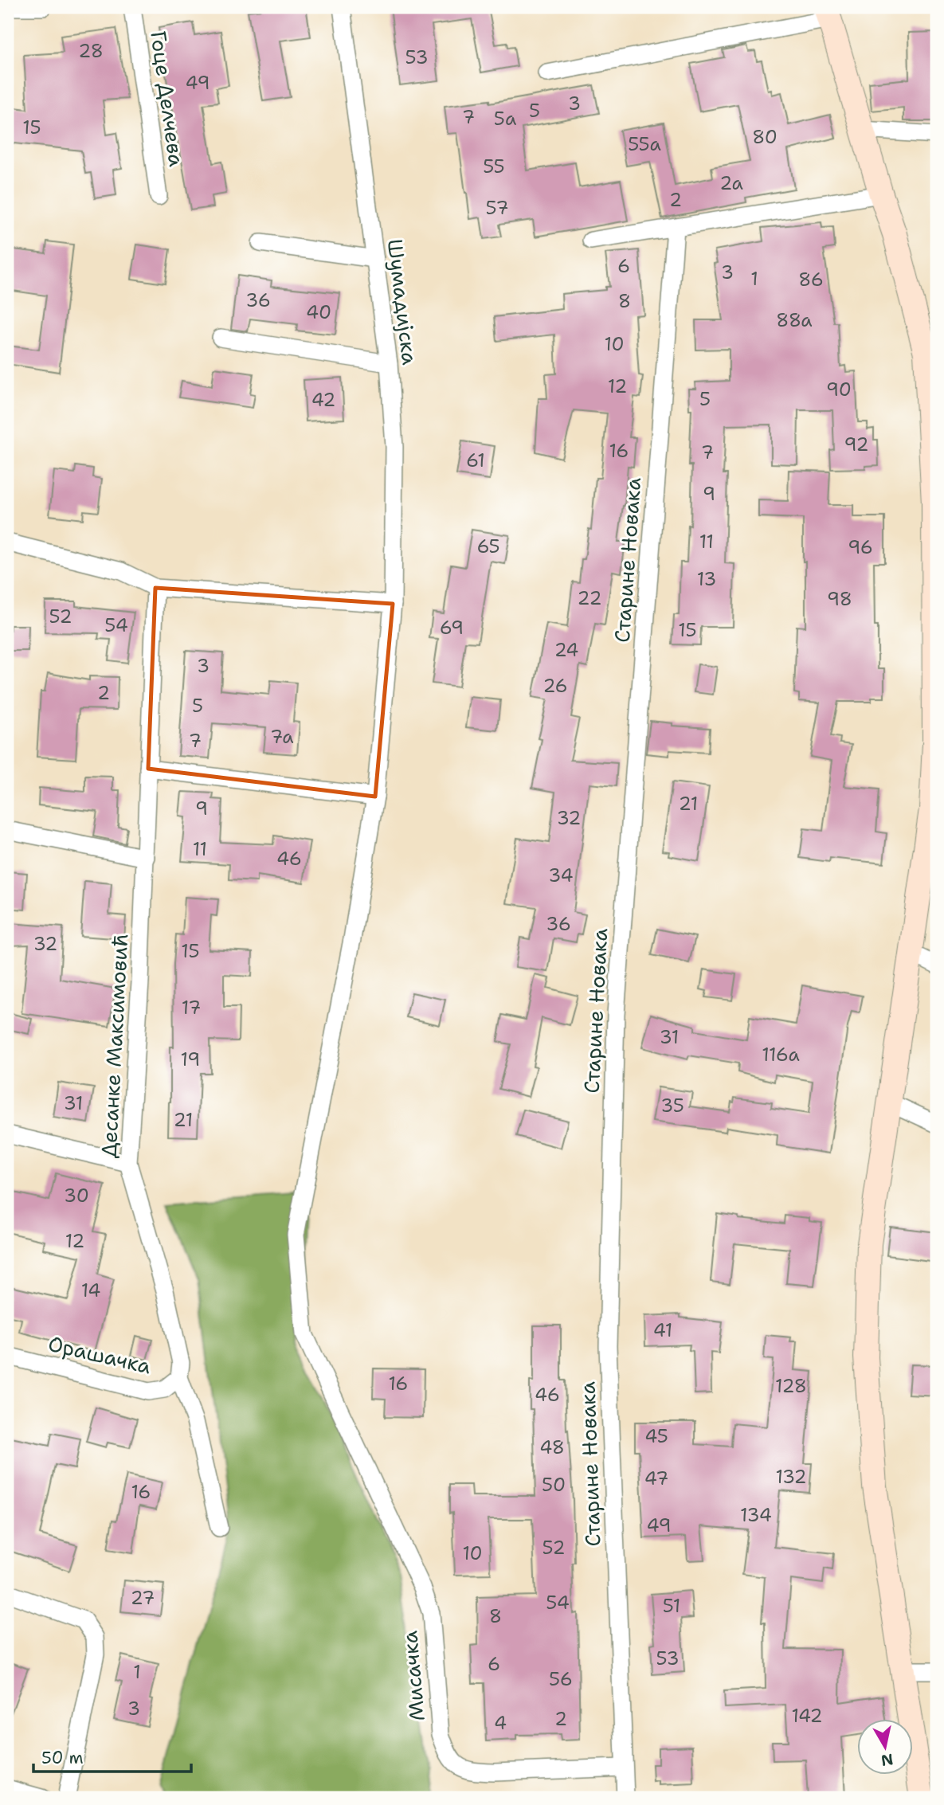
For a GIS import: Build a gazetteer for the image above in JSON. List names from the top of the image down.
{
  "streets": {
    "street": [
      "Гоце Делчева",
      "Шумадијска",
      "Старине Новака",
      "Десанке Максимовић",
      "Орашачка",
      "Мисачка"
    ]
  },
  "crossings": [
    ["Шумадијска", "Мисачка"],
    ["Старине Новака", "Мисачка"],
    ["Десанке Максимовић", "Орашачка"]
  ],
  "house_numbers": [
    "28",
    "53",
    "49",
    "3",
    "5",
    "7",
    "5a",
    "15",
    "80",
    "55a",
    "55",
    "2a",
    "2",
    "57",
    "6",
    "3",
    "1",
    "86",
    "36",
    "8",
    "40",
    "88a",
    "10",
    "12",
    "90",
    "5",
    "42",
    "92",
    "16",
    "7",
    "61",
    "9",
    "11",
    "65",
    "96",
    "13",
    "22",
    "98",
    "52",
    "54",
    "69",
    "15",
    "24",
    "3",
    "26",
    "2",
    "5",
    "7a",
    "7",
    "21",
    "9",
    "32",
    "11",
    "46",
    "34",
    "36",
    "32",
    "15",
    "17",
    "31",
    "116a",
    "19",
    "31",
    "35",
    "21",
    "30",
    "12",
    "14",
    "41",
    "16",
    "128",
    "46",
    "45",
    "48",
    "132",
    "47",
    "50",
    "16",
    "134",
    "49",
    "52",
    "10",
    "27",
    "54",
    "51",
    "8",
    "53",
    "6",
    "1",
    "56",
    "3",
    "142",
    "2",
    "4"
  ],
  "scale_bar": "50 m",
  "north": "bottom"
}
